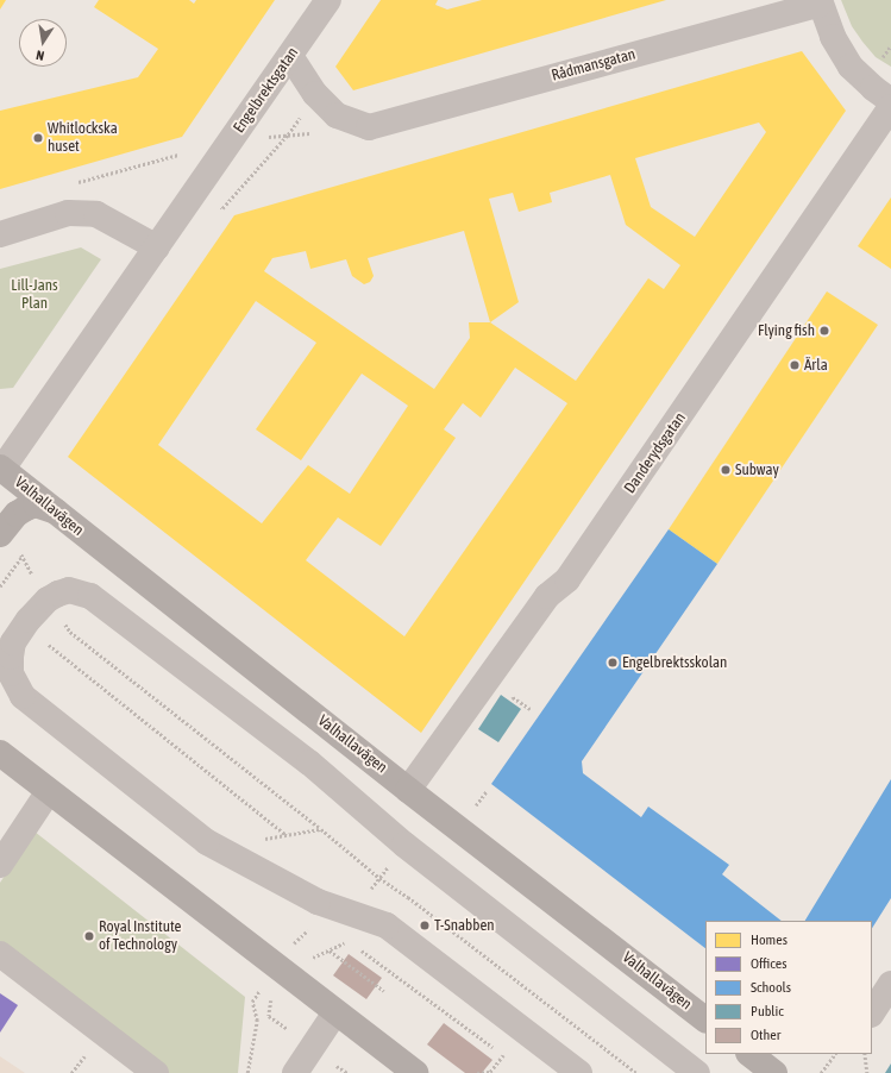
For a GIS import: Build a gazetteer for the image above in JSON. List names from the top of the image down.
{
  "streets": {
    "main road": ["Valhallavägen"],
    "street": ["Rådmansgatan", "Engelbrektsgatan", "Danderydsgatan"]
  },
  "crossings": [
    ["Rådmansgatan", "Engelbrektsgatan"],
    ["Danderydsgatan", "Valhallavägen"]
  ],
  "parks": ["Lill-Jans Plan"],
  "places": [
    "Whitlockska huset",
    "Flying fish",
    "Ärla",
    "Subway",
    "Engelbrektsskolan",
    "T-Snabben",
    "Royal Institute of Technology"
  ],
  "legend": [
    "Homes",
    "Offices",
    "Schools",
    "Public",
    "Other"
  ],
  "north": "bottom"
}
